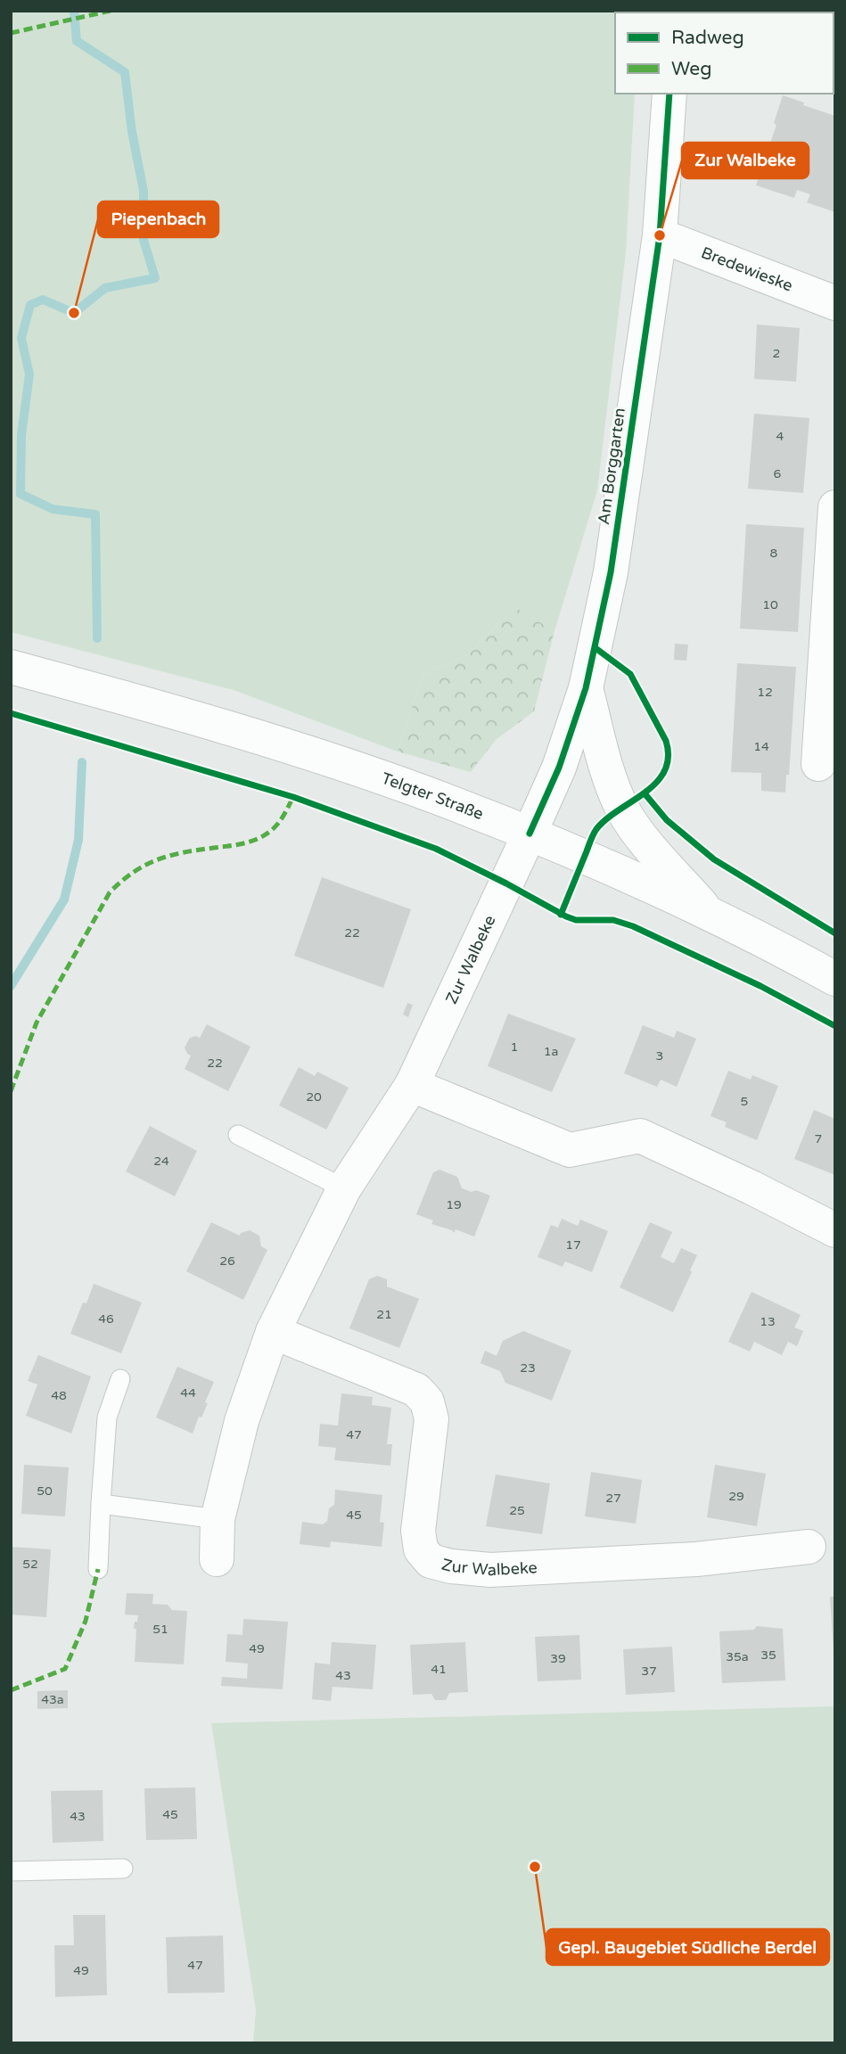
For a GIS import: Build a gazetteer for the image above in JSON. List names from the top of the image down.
{
  "streets": {
    "street": [
      "Bredewieske",
      "Am Borggarten",
      "Telgter Straße",
      "Zur Walbeke"
    ]
  },
  "crossings": [
    ["Bredewieske", "Am Borggarten"],
    ["Am Borggarten", "Telgter Straße"],
    ["Am Borggarten", "Zur Walbeke"],
    ["Telgter Straße", "Zur Walbeke"]
  ],
  "places": ["Zur Walbeke", "Piepenbach", "Gepl. Baugebiet Südliche Berdel"],
  "house_numbers": [
    "2",
    "4",
    "6",
    "8",
    "10",
    "12",
    "14",
    "22",
    "1",
    "1a",
    "3",
    "22",
    "20",
    "5",
    "7",
    "24",
    "19",
    "17",
    "26",
    "21",
    "46",
    "13",
    "23",
    "44",
    "48",
    "47",
    "50",
    "29",
    "27",
    "25",
    "45",
    "52",
    "51",
    "49",
    "35",
    "35a",
    "39",
    "41",
    "37",
    "43",
    "43a",
    "45",
    "43",
    "47",
    "49"
  ],
  "legend": ["Radweg", "Weg"]
}
